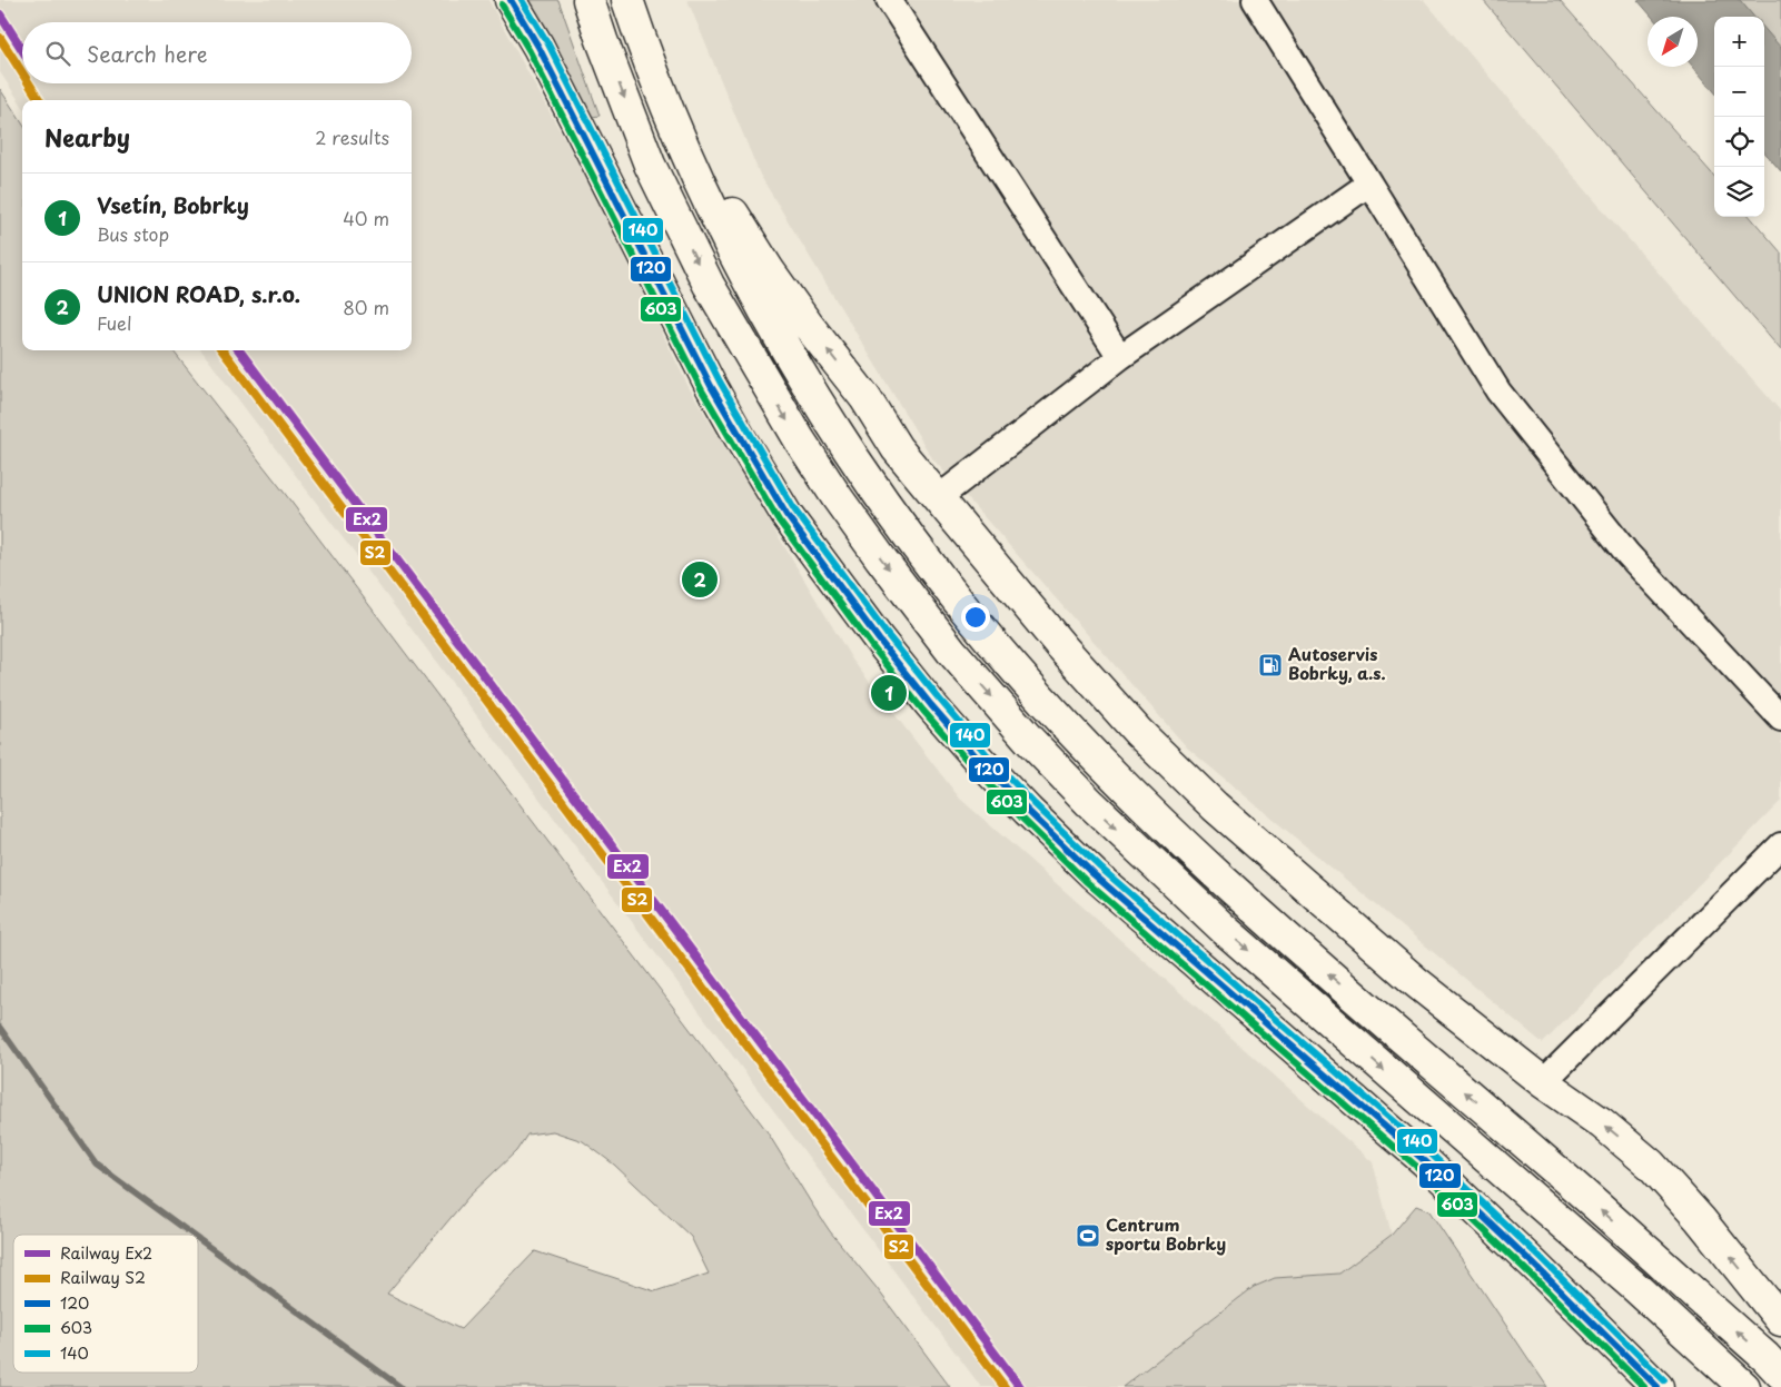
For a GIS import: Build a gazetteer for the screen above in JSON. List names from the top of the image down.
{
  "places": {
    "fuel station": ["Autoservis Bobrky, a.s."],
    "sports": ["Centrum sportu Bobrky"]
  },
  "lines": [
    "transit line 120",
    "transit line 140",
    "transit line 603",
    "rail line Ex2",
    "rail line S2"
  ],
  "legend": [
    "Railway Ex2",
    "Railway S2",
    "120",
    "603",
    "140"
  ],
  "north": "bottom left",
  "page": {
    "map_buttons": ["+", "−"],
    "search": "Search here",
    "heading": ["Nearby", "2 results"],
    "list": [
      {
        "mark": "1",
        "name": "Vsetín, Bobrky",
        "note": "Bus stop",
        "value": "40 m"
      },
      {
        "mark": "2",
        "name": "UNION ROAD, s.r.o.",
        "note": "Fuel",
        "value": "80 m"
      }
    ],
    "pins": ["2", "1"]
  }
}
